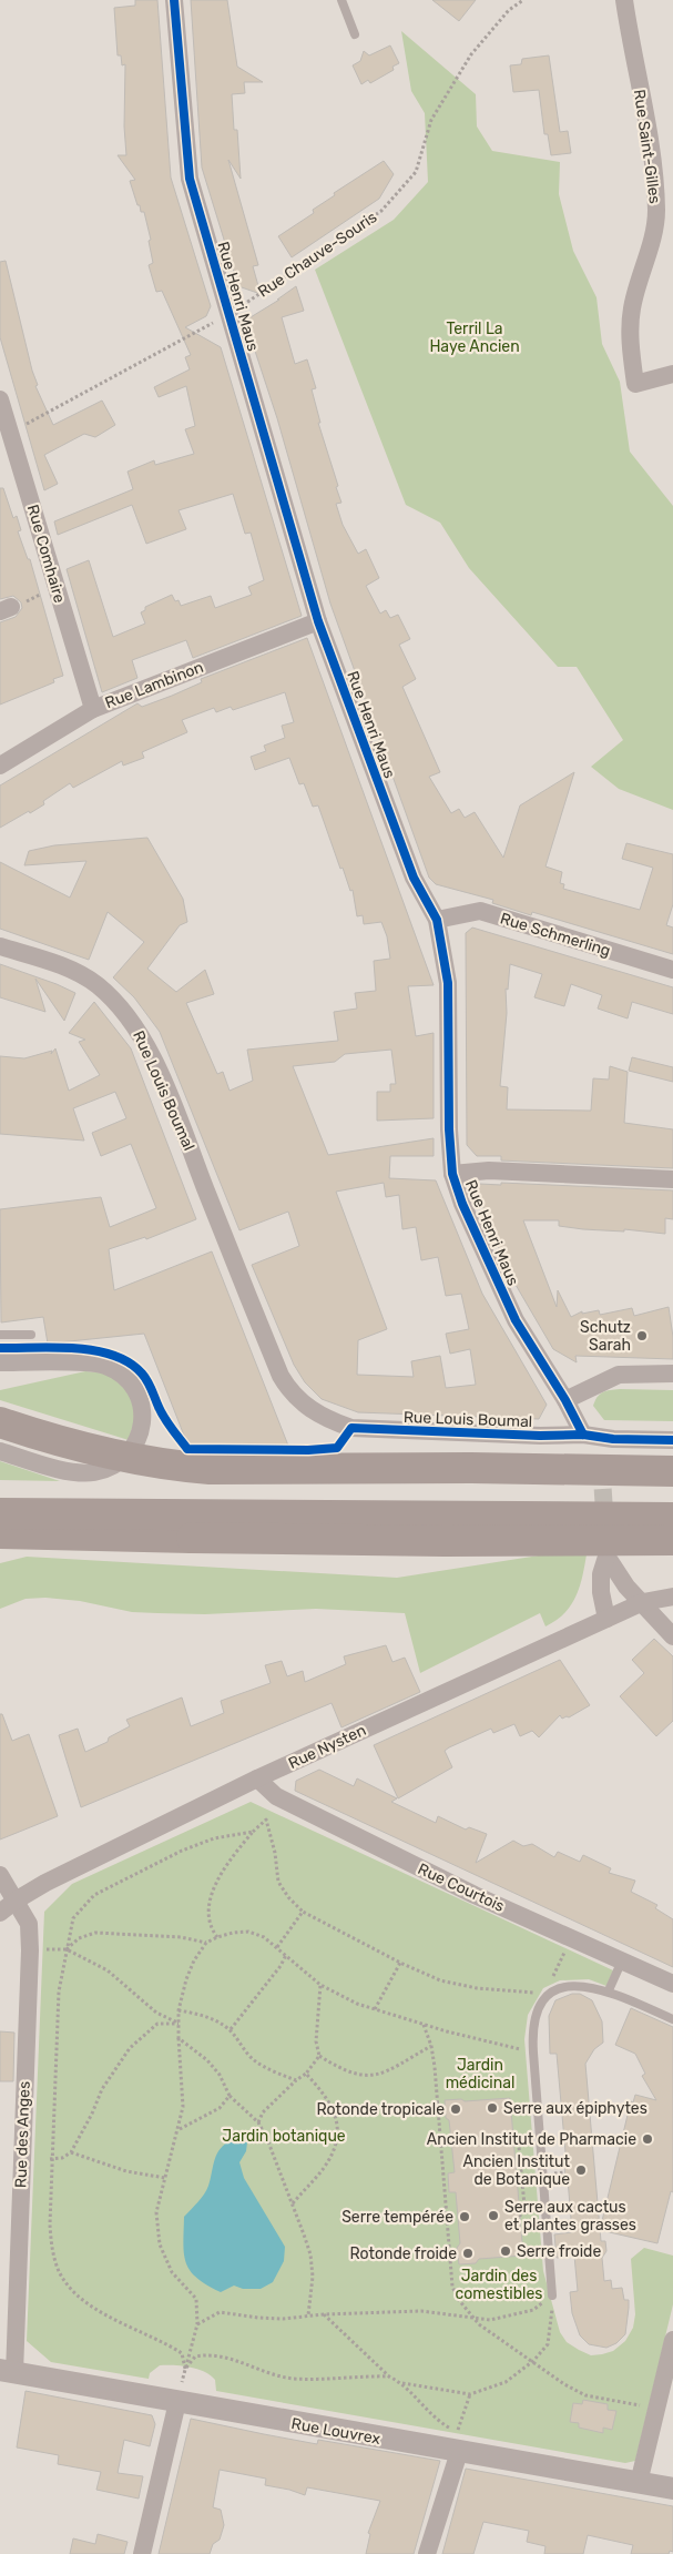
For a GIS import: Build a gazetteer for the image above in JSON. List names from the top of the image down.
{
  "streets": {
    "street": [
      "Rue Saint-Gilles",
      "Rue Henri Maus",
      "Rue Comhaire",
      "Rue Lambinon",
      "Rue Schmerling",
      "Rue Louis Boumal",
      "Rue Nysten",
      "Rue Courtois",
      "Rue des Anges",
      "Rue Louvrex"
    ],
    "path": ["Rue Chauve-Souris"]
  },
  "crossings": [
    ["Rue Chauve-Souris", "Rue Henri Maus"],
    ["Rue Chauve-Souris", "Rue Comhaire"],
    ["Rue Henri Maus", "Rue Lambinon"],
    ["Rue Henri Maus", "Rue Schmerling"],
    ["Rue Henri Maus", "Rue Louis Boumal"],
    ["Rue Comhaire", "Rue Lambinon"],
    ["Rue Nysten", "Rue Courtois"],
    ["Rue Nysten", "Rue des Anges"],
    ["Rue des Anges", "Rue Louvrex"]
  ],
  "parks": [
    "Terril La Haye Ancien",
    "Jardin médicinal",
    "Jardin botanique",
    "Jardin des comestibles"
  ],
  "places": [
    "Schutz Sarah",
    "Serre aux épiphytes",
    "Rotonde tropicale",
    "Ancien Institut de Pharmacie",
    "Ancien Institut de Botanique",
    "Serre aux cactus et plantes grasses",
    "Serre tempérée",
    "Serre froide",
    "Rotonde froide"
  ]
}
